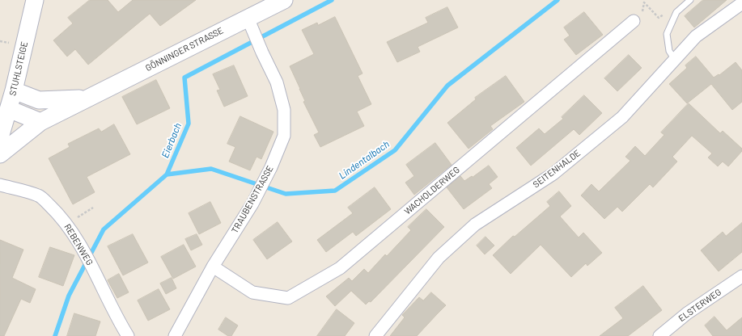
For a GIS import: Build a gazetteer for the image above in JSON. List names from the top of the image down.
{
  "streets": {
    "street": [
      "GÖNNINGER STRASSE",
      "STUHLSTEIGE",
      "SEITENHALDE",
      "WACHOLDERWEG",
      "TRAUBENSTRASSE",
      "REBENWEG",
      "ELSTERWEG"
    ]
  },
  "crossings": [
    ["GÖNNINGER STRASSE", "TRAUBENSTRASSE"],
    ["WACHOLDERWEG", "TRAUBENSTRASSE"]
  ],
  "water": ["Eierbach", "Lindentalbach"]
}
